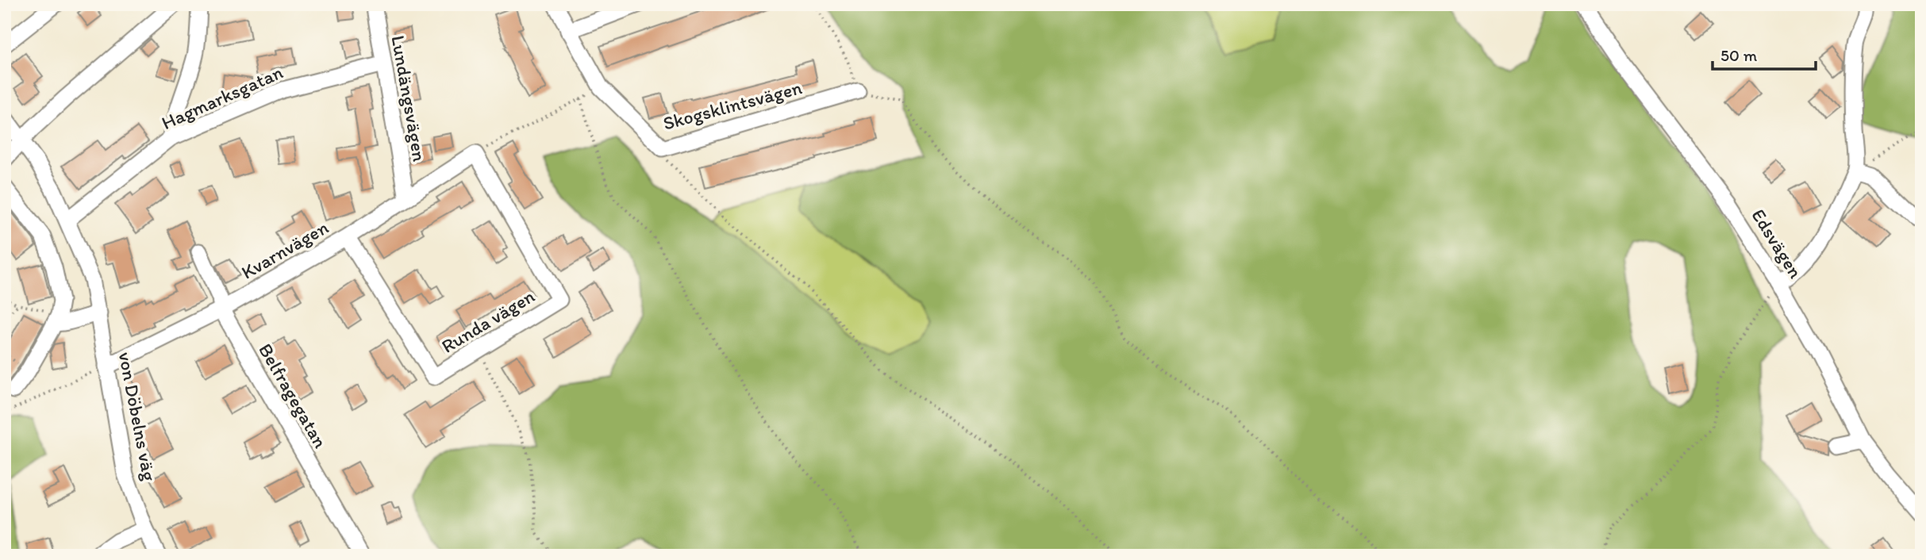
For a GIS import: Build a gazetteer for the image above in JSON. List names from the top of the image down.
{
  "streets": {
    "street": [
      "Hagmarksgatan",
      "Lundängsvägen",
      "Skogsklintsvägen",
      "Edsvägen",
      "Kvarnvägen",
      "Runda vägen",
      "Belfragegatan",
      "von Döbelns väg"
    ]
  },
  "crossings": [
    ["Hagmarksgatan", "Lundängsvägen"],
    ["Hagmarksgatan", "von Döbelns väg"],
    ["Lundängsvägen", "Kvarnvägen"],
    ["Kvarnvägen", "Runda vägen"],
    ["Kvarnvägen", "Belfragegatan"],
    ["Kvarnvägen", "von Döbelns väg"]
  ],
  "scale_bar": "50 m"
}
